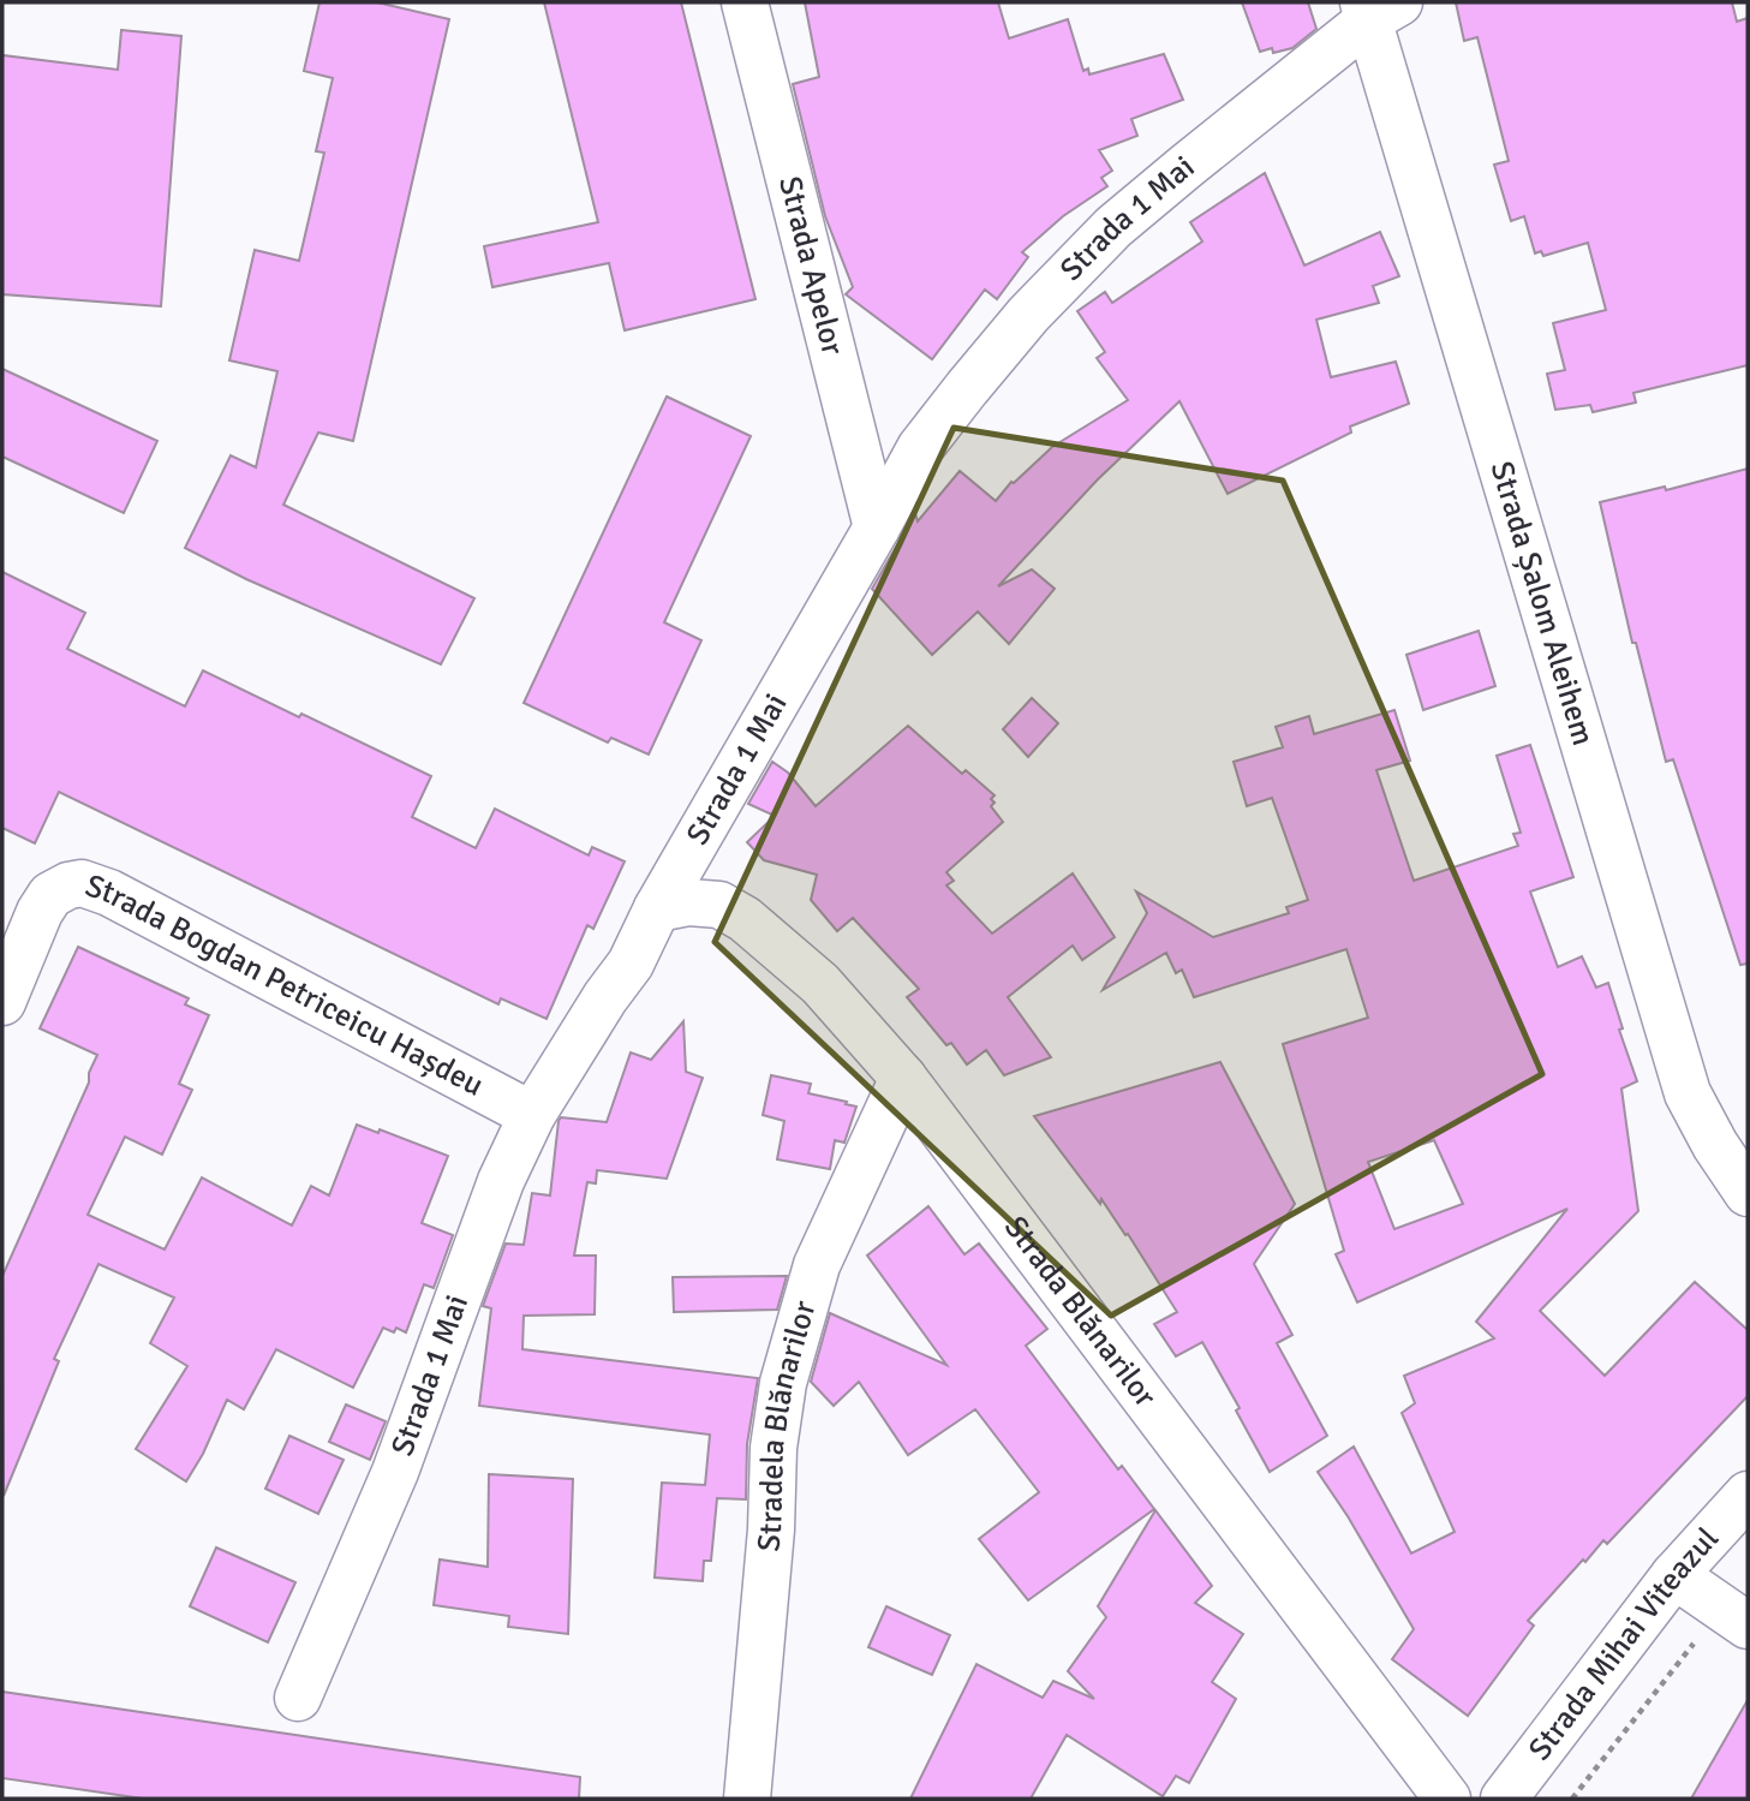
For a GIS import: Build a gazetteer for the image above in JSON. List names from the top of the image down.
{
  "streets": {
    "street": [
      "Strada 1 Mai",
      "Strada Apelor",
      "Strada Șalom Aleihem",
      "Strada Bogdan Petriceicu Hașdeu",
      "Strada Blănarilor",
      "Stradela Blănarilor",
      "Strada Mihai Viteazul"
    ]
  },
  "crossings": [
    ["Strada 1 Mai", "Strada Apelor"],
    ["Strada 1 Mai", "Strada Șalom Aleihem"],
    ["Strada 1 Mai", "Strada Bogdan Petriceicu Hașdeu"],
    ["Strada 1 Mai", "Strada Blănarilor"],
    ["Strada Blănarilor", "Stradela Blănarilor"]
  ]
}
